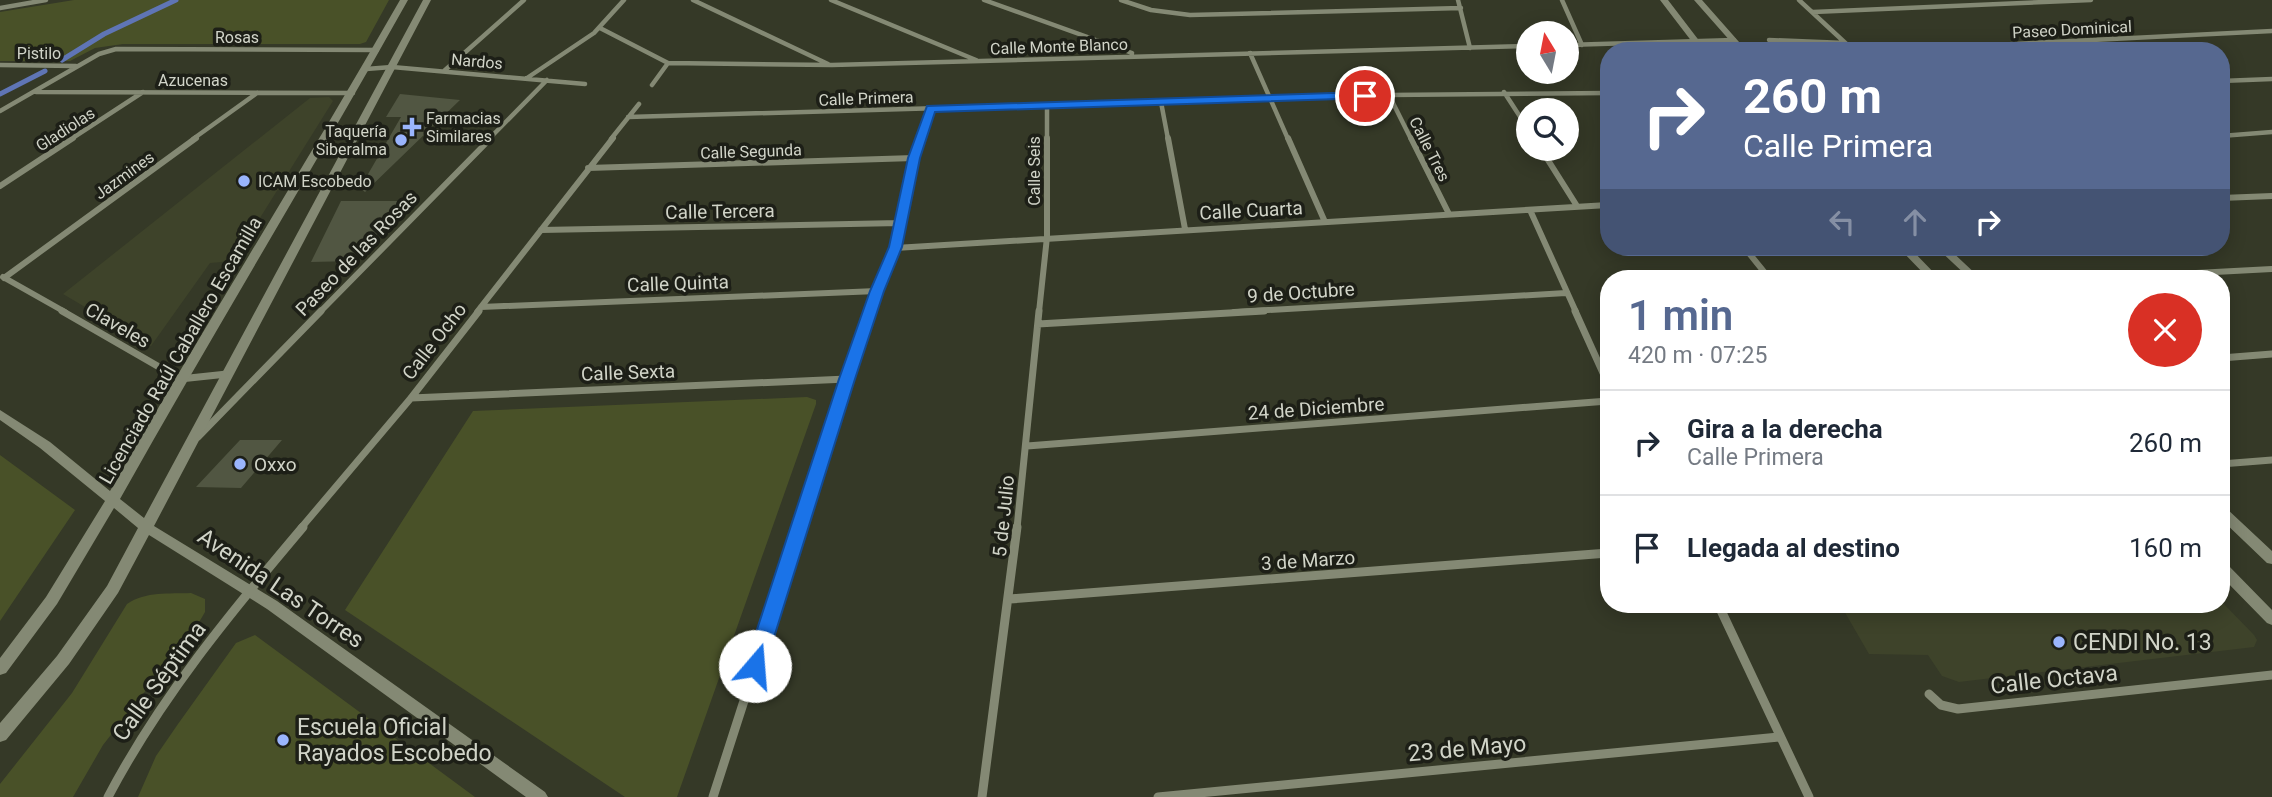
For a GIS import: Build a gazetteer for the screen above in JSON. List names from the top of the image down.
{
  "streets": {
    "street": [
      "Paseo Dominical",
      "Rosas",
      "Calle Monte Blanco",
      "Pistilo",
      "Nardos",
      "Azucenas",
      "Calle Primera",
      "Gladiolas",
      "Calle Tres",
      "Calle Segunda",
      "Calle Seis",
      "Jazmines",
      "Calle Cuarta",
      "Calle Tercera",
      "Paseo de las Rosas",
      "Calle Quinta",
      "9 de Octubre",
      "Claveles",
      "Calle Ocho",
      "Licenciado Raúl Caballero Escamilla",
      "Calle Sexta",
      "24 de Diciembre",
      "5 de Julio",
      "3 de Marzo",
      "Avenida Las Torres",
      "Calle Octava",
      "Calle Séptima",
      "23 de Mayo"
    ]
  },
  "crossings": [
    ["Rosas", "Pistilo"],
    ["Rosas", "Licenciado Raúl Caballero Escamilla"],
    ["Nardos", "Paseo de las Rosas"],
    ["Nardos", "Licenciado Raúl Caballero Escamilla"],
    ["Azucenas", "Gladiolas"],
    ["Azucenas", "Jazmines"],
    ["Azucenas", "Licenciado Raúl Caballero Escamilla"],
    ["Calle Primera", "Calle Tres"],
    ["Calle Primera", "Calle Seis"],
    ["Calle Primera", "Calle Ocho"],
    ["Calle Tres", "Calle Cuarta"],
    ["Calle Segunda", "Calle Ocho"],
    ["Calle Seis", "Calle Cuarta"],
    ["Calle Seis", "5 de Julio"],
    ["Jazmines", "Claveles"],
    ["Calle Cuarta", "5 de Julio"],
    ["Calle Tercera", "Calle Ocho"],
    ["Calle Quinta", "Calle Ocho"],
    ["9 de Octubre", "5 de Julio"],
    ["Claveles", "Licenciado Raúl Caballero Escamilla"],
    ["Calle Ocho", "Calle Sexta"],
    ["Calle Ocho", "Avenida Las Torres"],
    ["Calle Ocho", "Calle Séptima"],
    ["Licenciado Raúl Caballero Escamilla", "Avenida Las Torres"],
    ["24 de Diciembre", "5 de Julio"],
    ["5 de Julio", "3 de Marzo"],
    ["Avenida Las Torres", "Calle Séptima"]
  ],
  "places": {
    "health": ["Farmacias Similares"],
    "other": [
      "Taquería Siberalma",
      "ICAM Escobedo",
      "Oxxo",
      "CENDI No. 13",
      "Escuela Oficial Rayados Escobedo"
    ]
  },
  "north": "top",
  "page": {
    "turn": ["260 m", "Calle Primera"],
    "heading": ["1 min", "420 m · 07:25"],
    "list": [
      {
        "name": "Gira a la derecha",
        "note": "Calle Primera",
        "value": "260 m"
      },
      {
        "name": "Llegada al destino",
        "value": "160 m"
      }
    ]
  }
}
